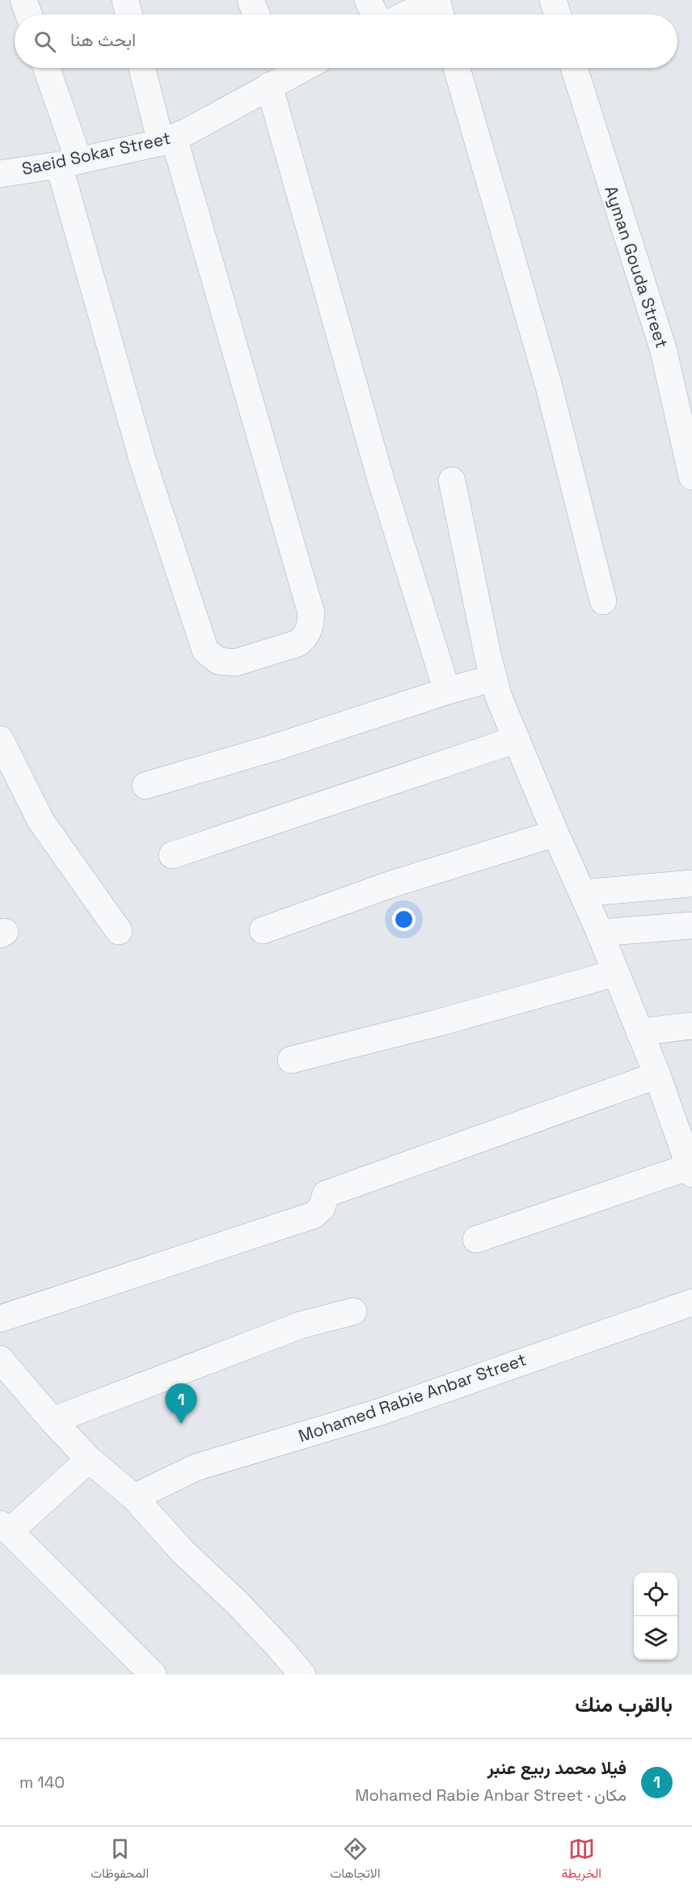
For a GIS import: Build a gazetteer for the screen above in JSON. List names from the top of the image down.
{
  "streets": {
    "street": ["Saeid Sokar Street", "Ayman Gouda Street", "Mohamed Rabie Anbar Street"]
  },
  "page": {
    "search": "ابحث هنا",
    "pins": "1",
    "heading": "بالقرب منك",
    "list": [
      {
        "mark": "1",
        "name": "فيلا محمد ربيع عنبر",
        "note": "مكان · Mohamed Rabie Anbar Street",
        "value": "140 m"
      }
    ],
    "nav": ["الخريطة", "الاتجاهات", "المحفوظات"]
  }
}
